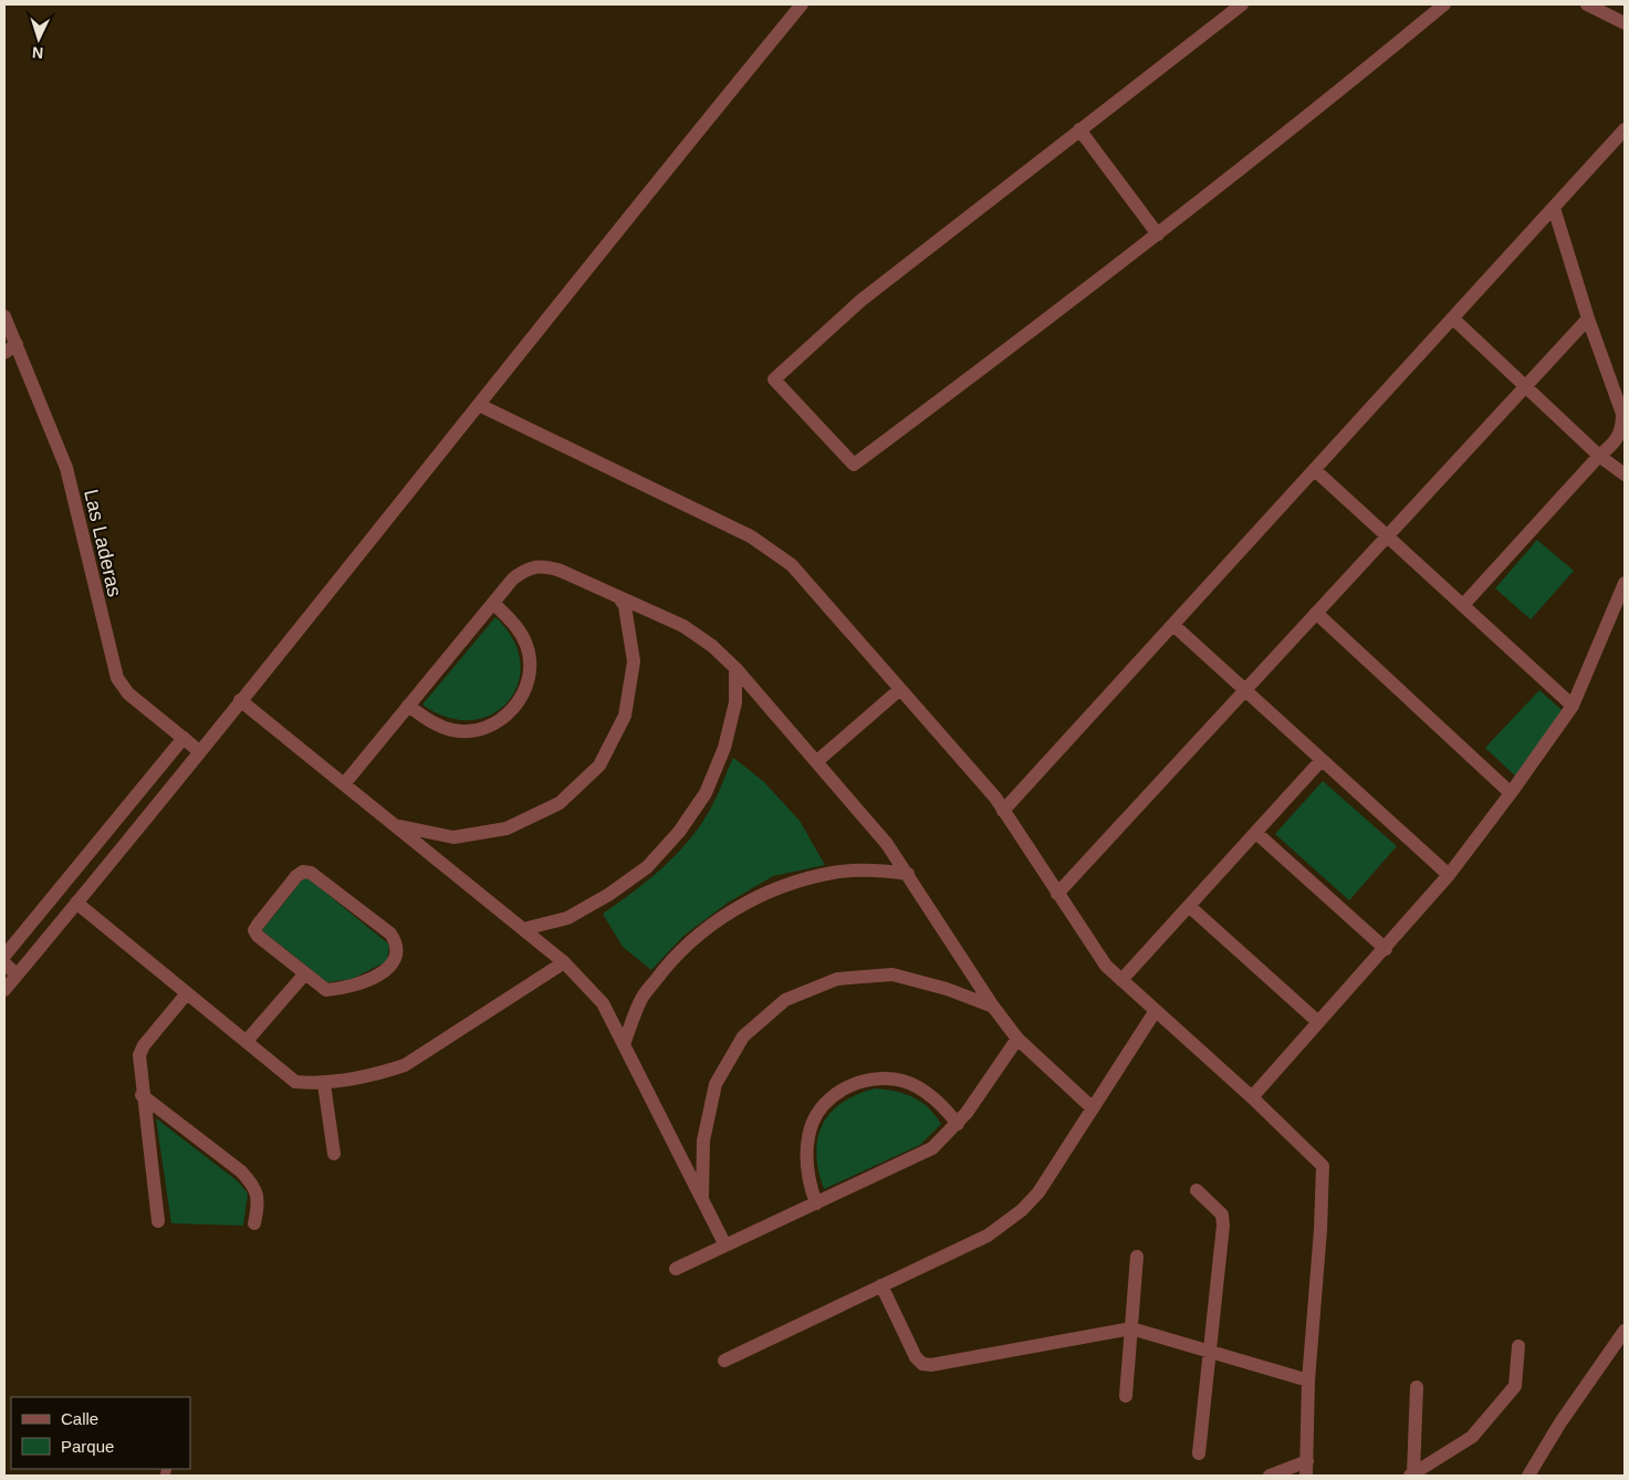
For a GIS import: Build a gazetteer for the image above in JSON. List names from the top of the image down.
{
  "streets": {
    "street": ["Las Laderas"]
  },
  "legend": ["Calle", "Parque"],
  "north": "bottom"
}
